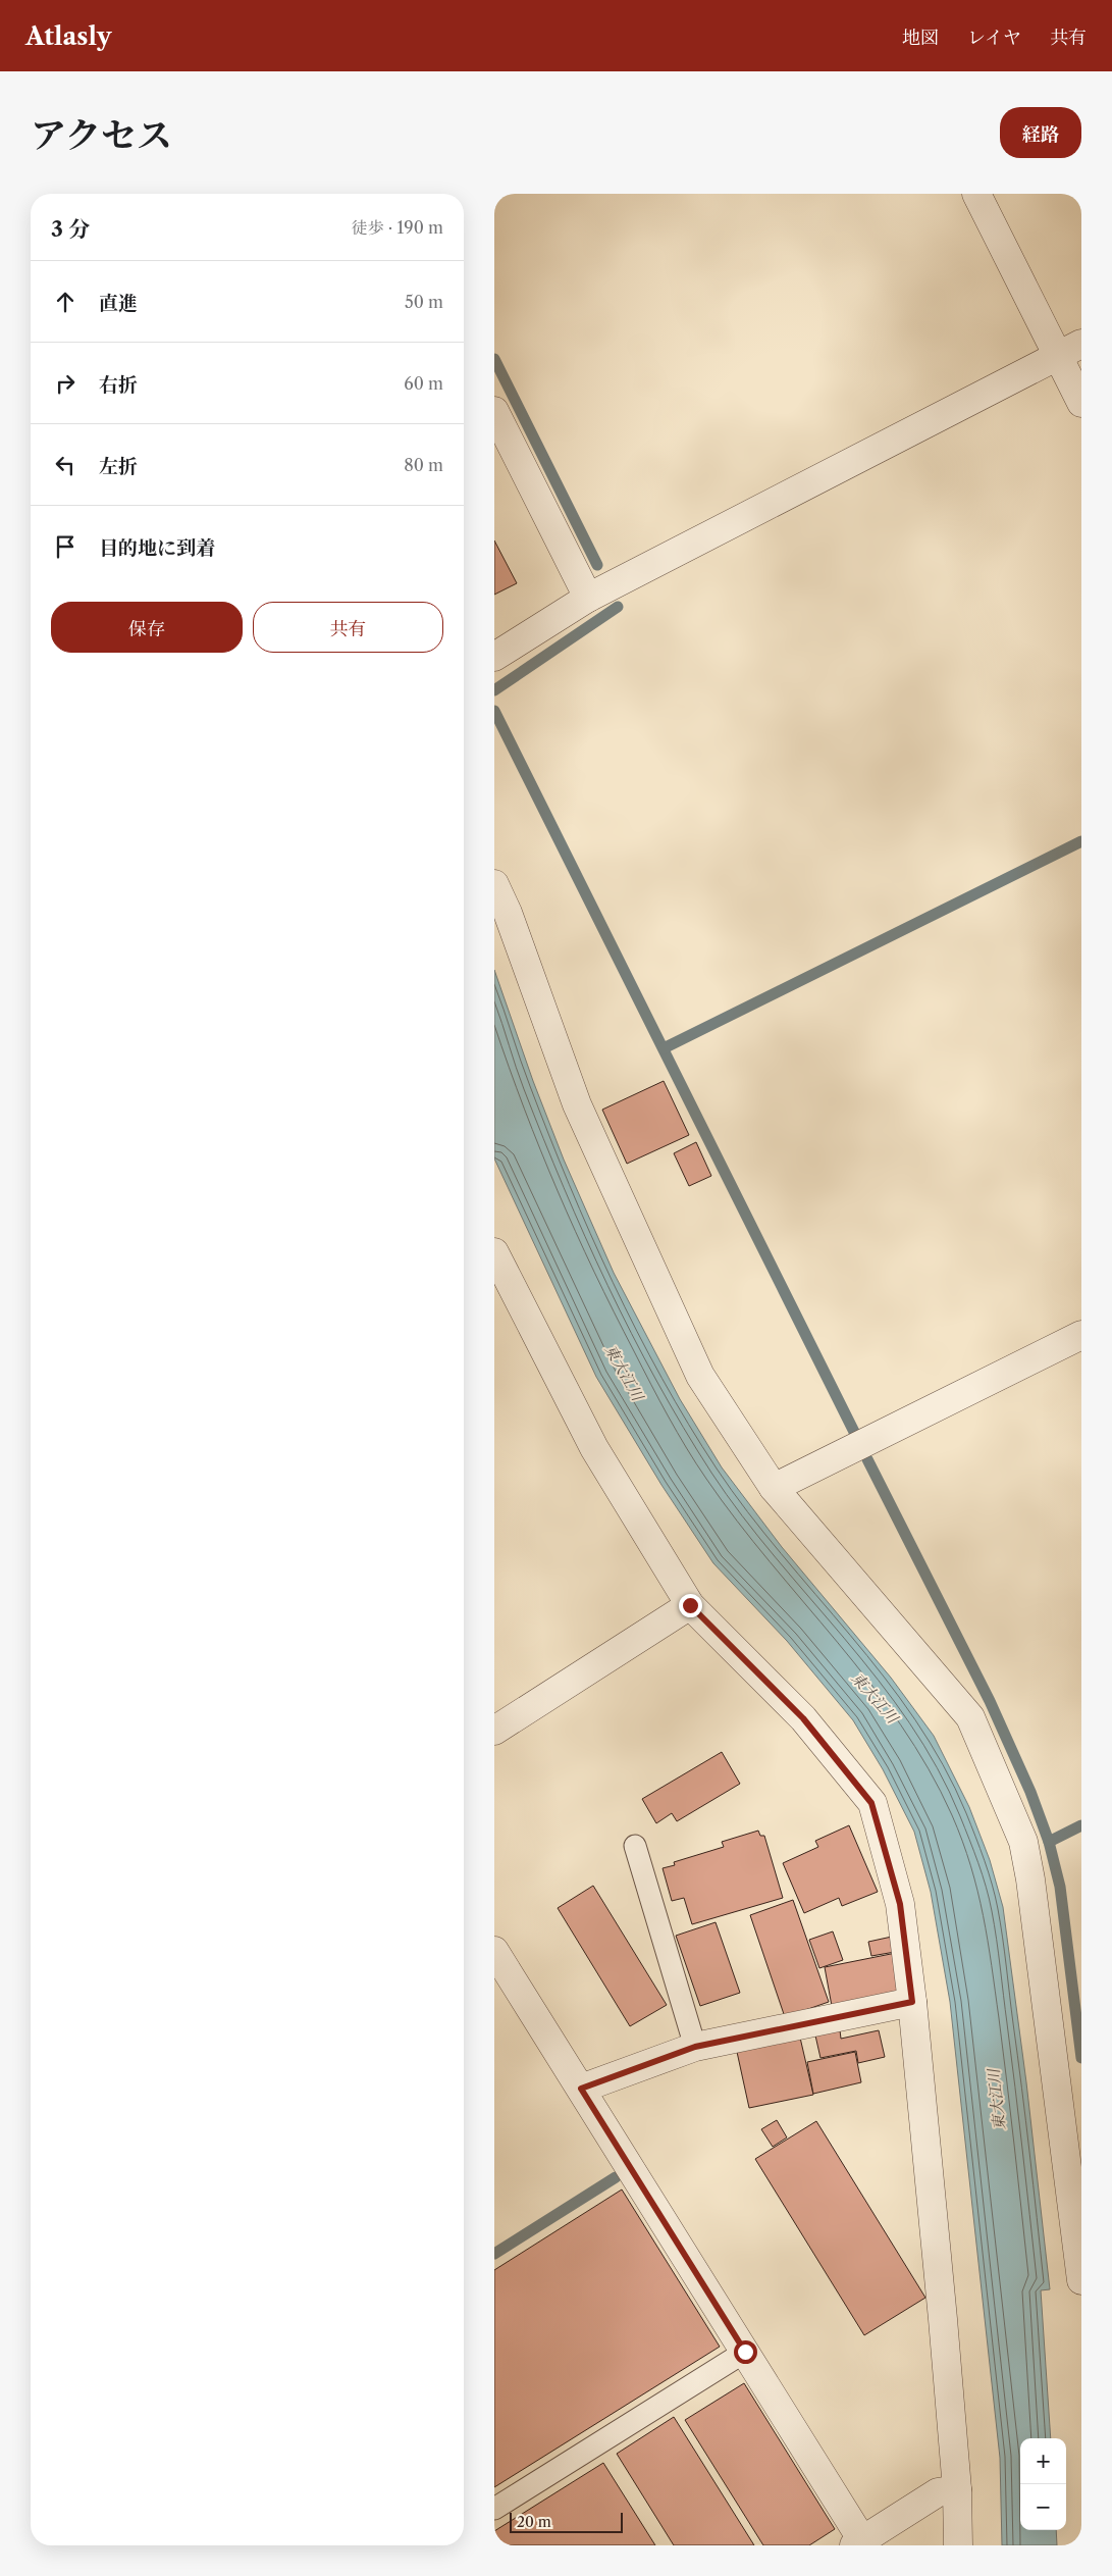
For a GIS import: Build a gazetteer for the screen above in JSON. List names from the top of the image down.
{
  "water": ["東大江川"],
  "scale_bar": "20 m",
  "page": {
    "header": "Atlasly",
    "nav": ["地図", "レイヤ", "共有"],
    "title": "アクセス",
    "buttons": [
      "経路",
      ["保存", "共有"]
    ],
    "heading": ["3 分", "徒歩 · 190 m"],
    "list": [
      ["直進", "50 m"],
      ["右折", "60 m"],
      ["左折", "80 m"],
      "目的地に到着"
    ],
    "map_buttons": ["+", "−"],
    "scale": "20 m"
  }
}
